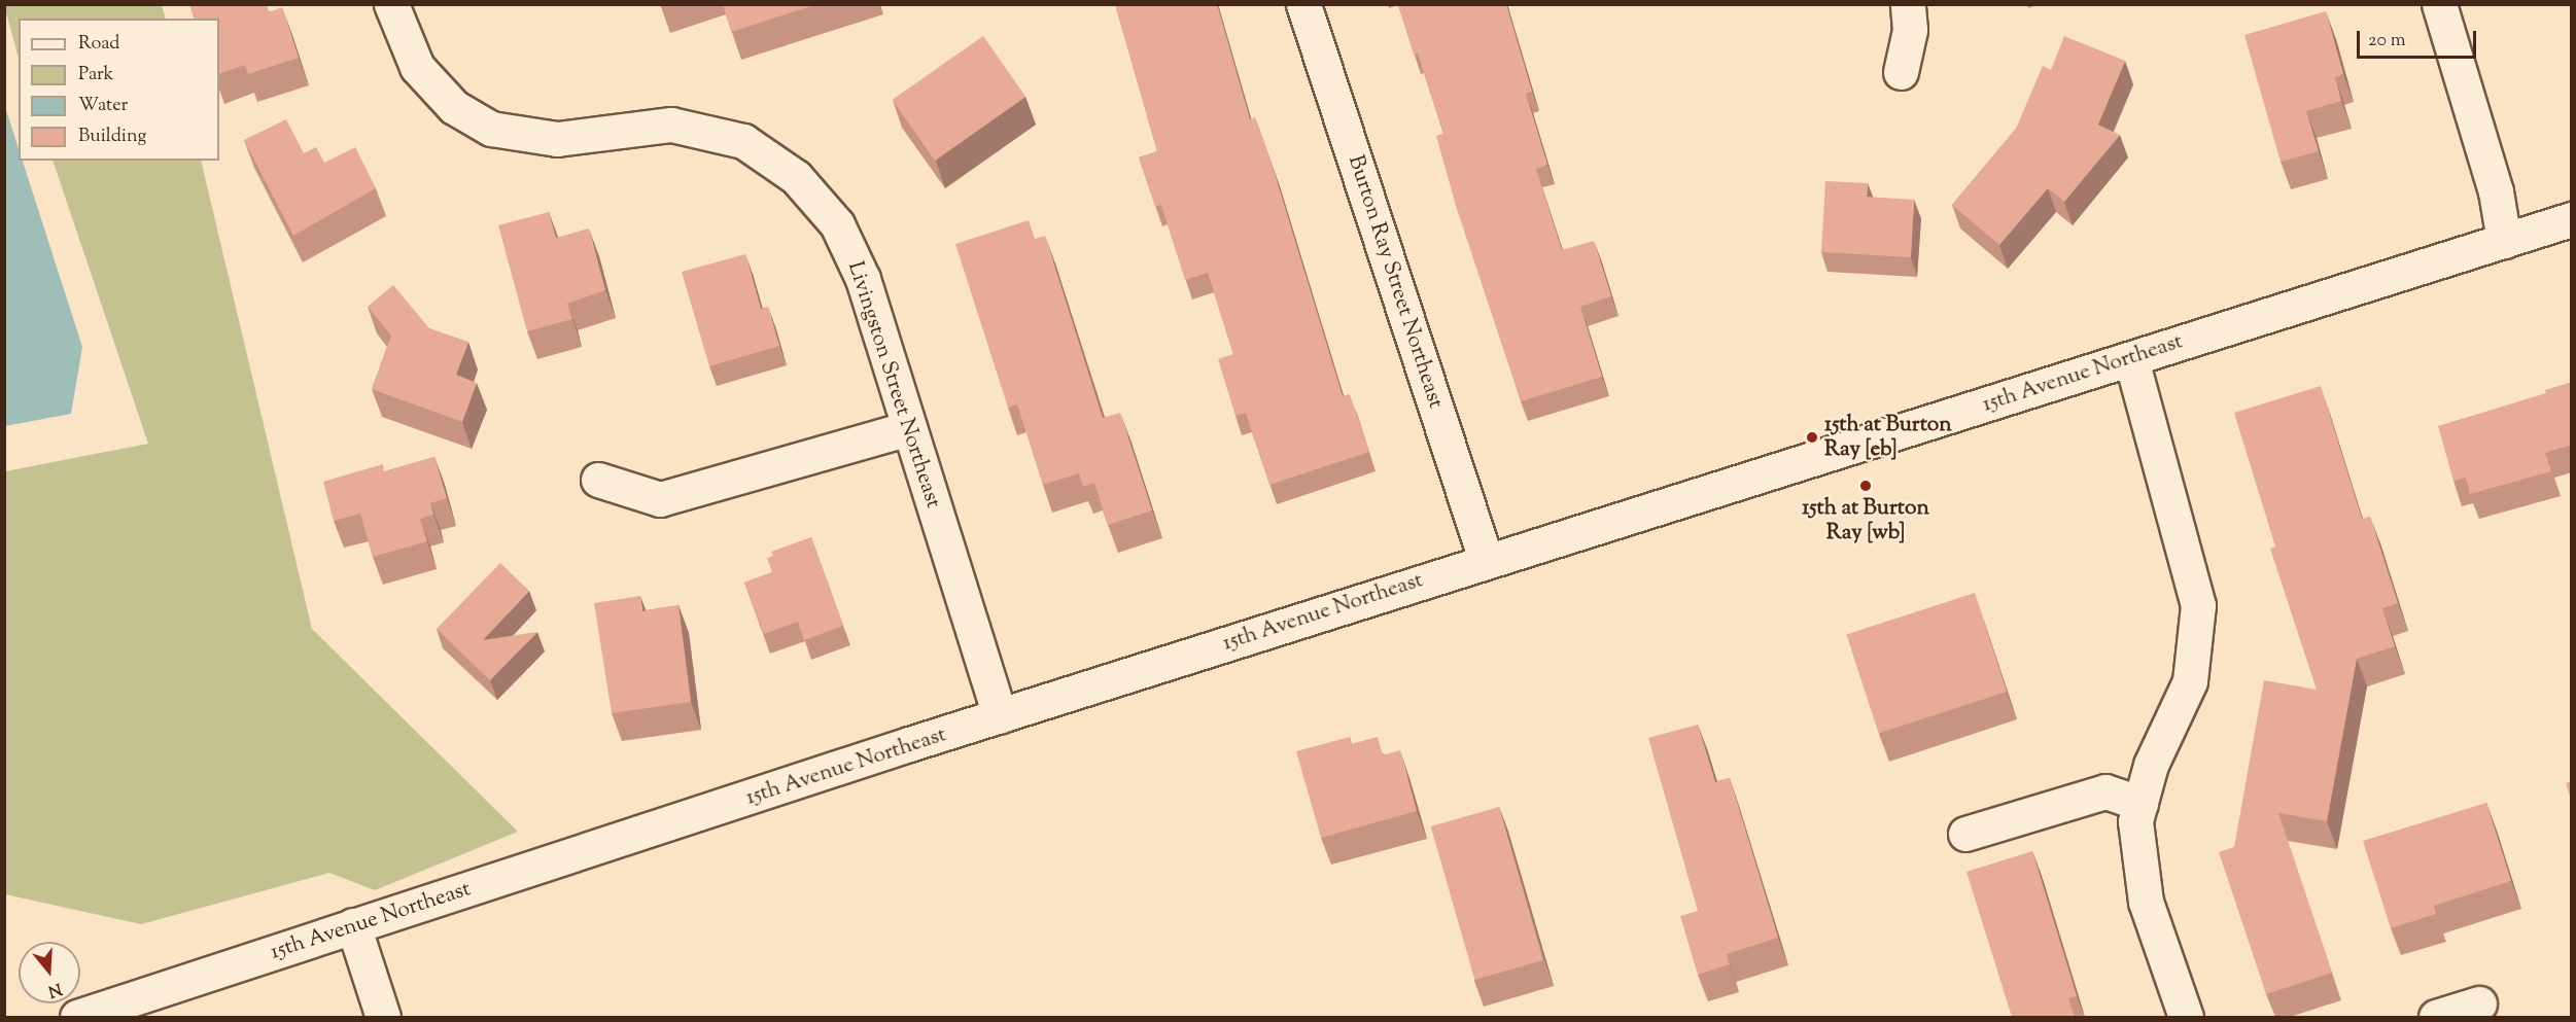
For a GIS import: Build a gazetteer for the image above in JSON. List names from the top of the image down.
{
  "streets": {
    "street": ["Burton Ray Street Northeast", "15th Avenue Northeast", "Livingston Street Northeast"]
  },
  "crossings": [
    ["Burton Ray Street Northeast", "15th Avenue Northeast"],
    ["15th Avenue Northeast", "Livingston Street Northeast"]
  ],
  "places": ["15th at Burton Ray [eb]", "15th at Burton Ray [wb]"],
  "legend": [
    "Road",
    "Park",
    "Water",
    "Building"
  ],
  "scale_bar": "20 m",
  "north": "bottom"
}
